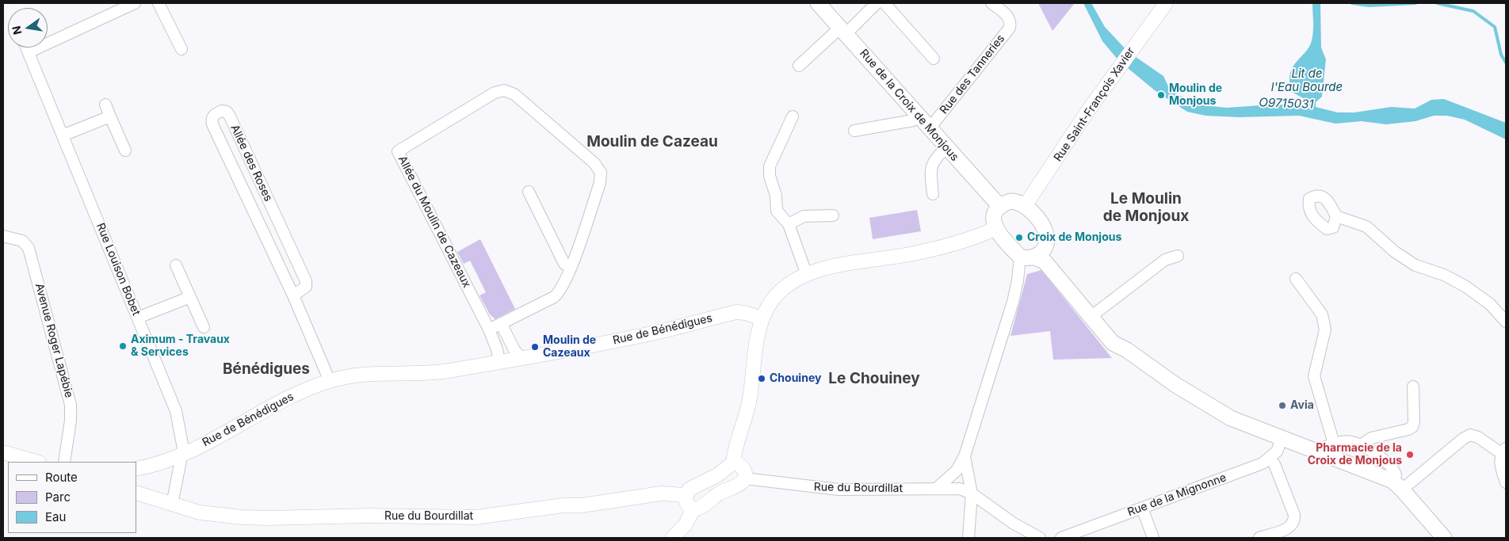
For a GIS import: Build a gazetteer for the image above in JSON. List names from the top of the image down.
{
  "streets": {
    "main road": ["Rue de la Croix de Monjous"],
    "street": [
      "Rue des Tanneries",
      "Rue Saint-François Xavier",
      "Allée des Roses",
      "Allée du Moulin de Cazeaux",
      "Rue Louison Bobet",
      "Rue de Bénédigues",
      "Avenue Roger Lapébie",
      "Rue du Bourdillat",
      "Rue de la Mignonne"
    ]
  },
  "crossings": [
    ["Rue des Tanneries", "Rue de la Croix de Monjous"],
    ["Rue Saint-François Xavier", "Rue de la Croix de Monjous"],
    ["Allée des Roses", "Rue de Bénédigues"],
    ["Allée du Moulin de Cazeaux", "Rue de Bénédigues"],
    ["Rue Louison Bobet", "Rue de Bénédigues"],
    ["Rue Louison Bobet", "Rue du Bourdillat"]
  ],
  "districts": [
    "Moulin de Cazeau",
    "Le Moulin de Monjoux",
    "Bénédigues",
    "Le Chouiney"
  ],
  "water": ["Lit de l'Eau Bourde", "O9715031"],
  "places": [
    "Moulin de Monjous",
    "Croix de Monjous",
    "Aximum - Travaux & Services",
    "Moulin de Cazeaux",
    "Chouiney",
    "Avia",
    "Pharmacie de la Croix de Monjous"
  ],
  "legend": ["Route", "Parc", "Eau"],
  "north": "left"
}
